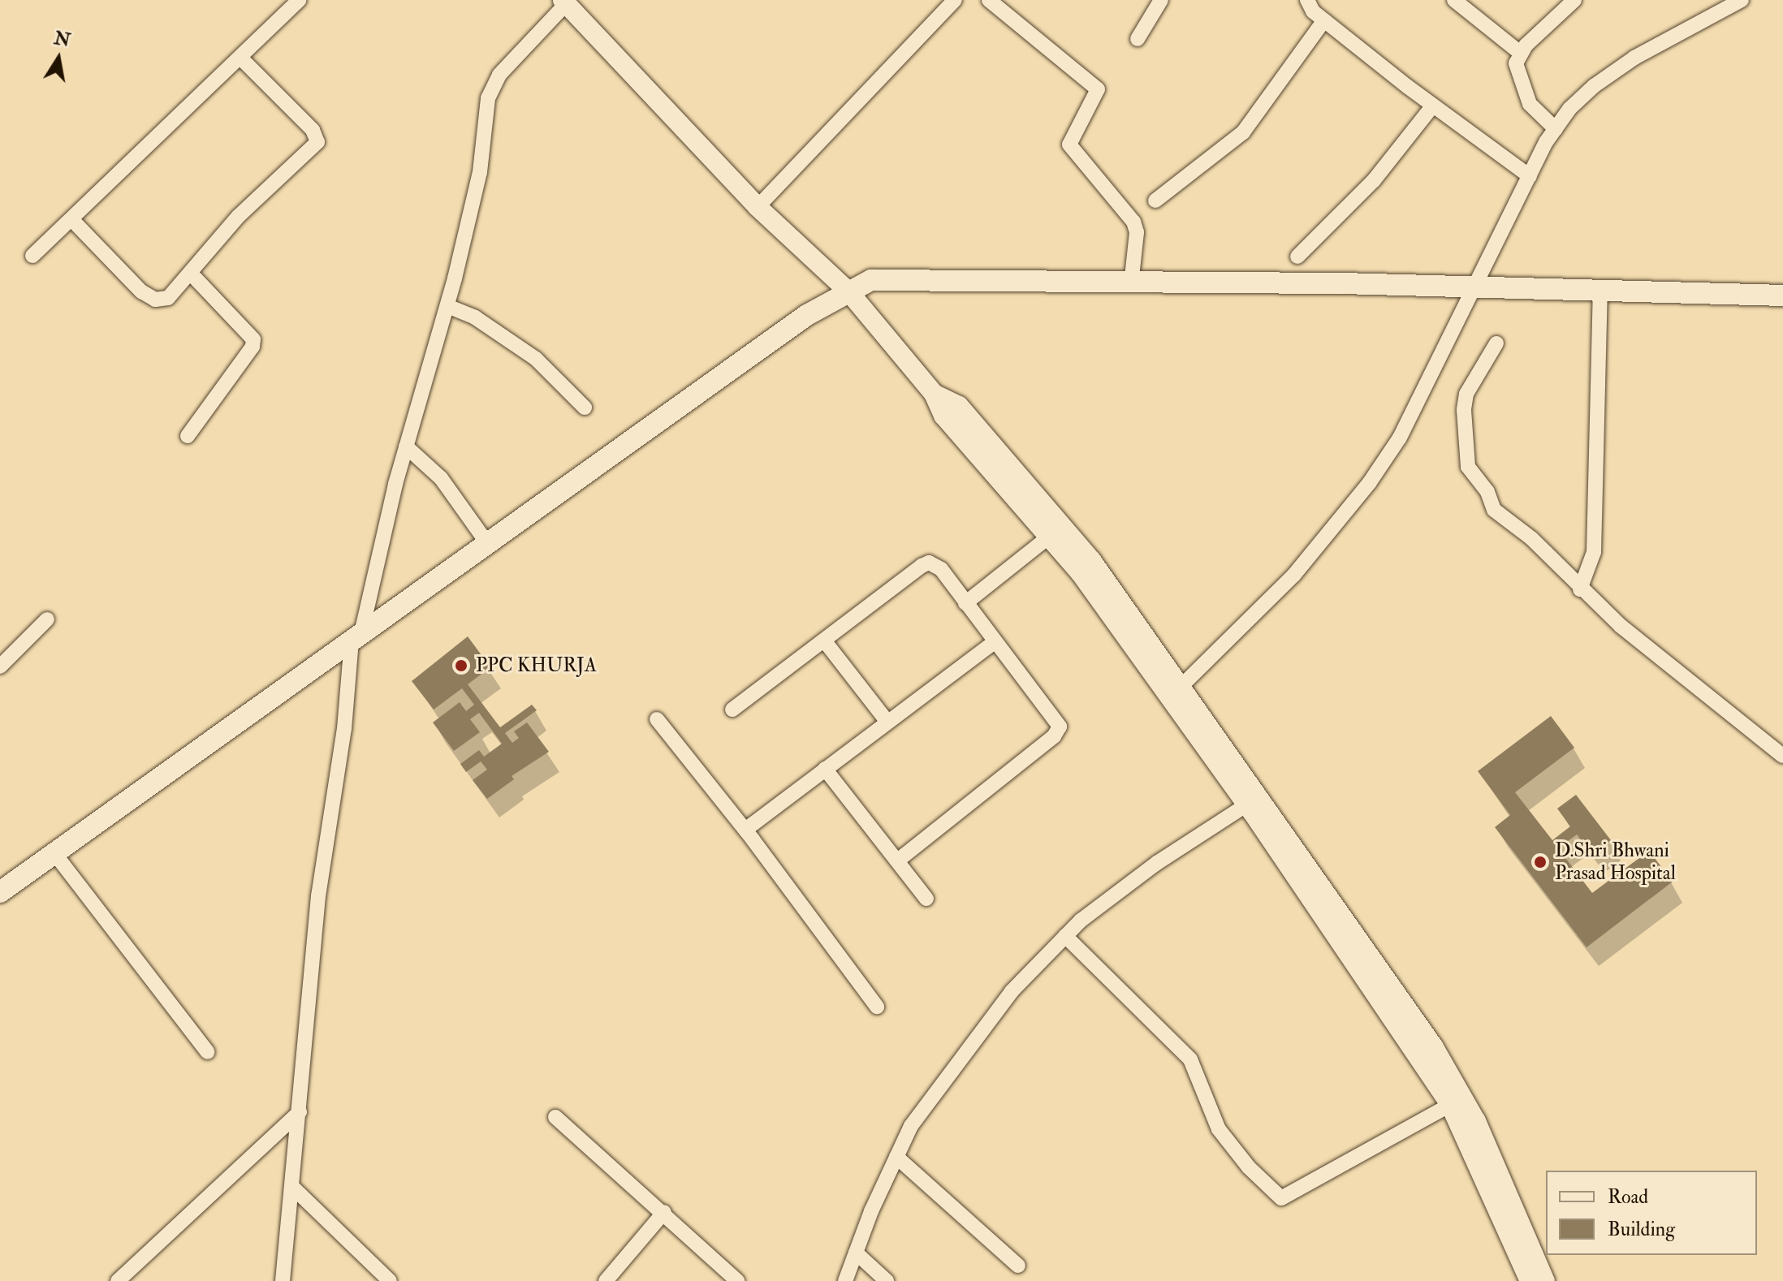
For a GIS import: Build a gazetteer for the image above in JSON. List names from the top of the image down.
{
  "places": ["PPC KHURJA", "D.Shri Bhwani Prasad Hospital"],
  "legend": ["Road", "Building"],
  "north": "top"
}
